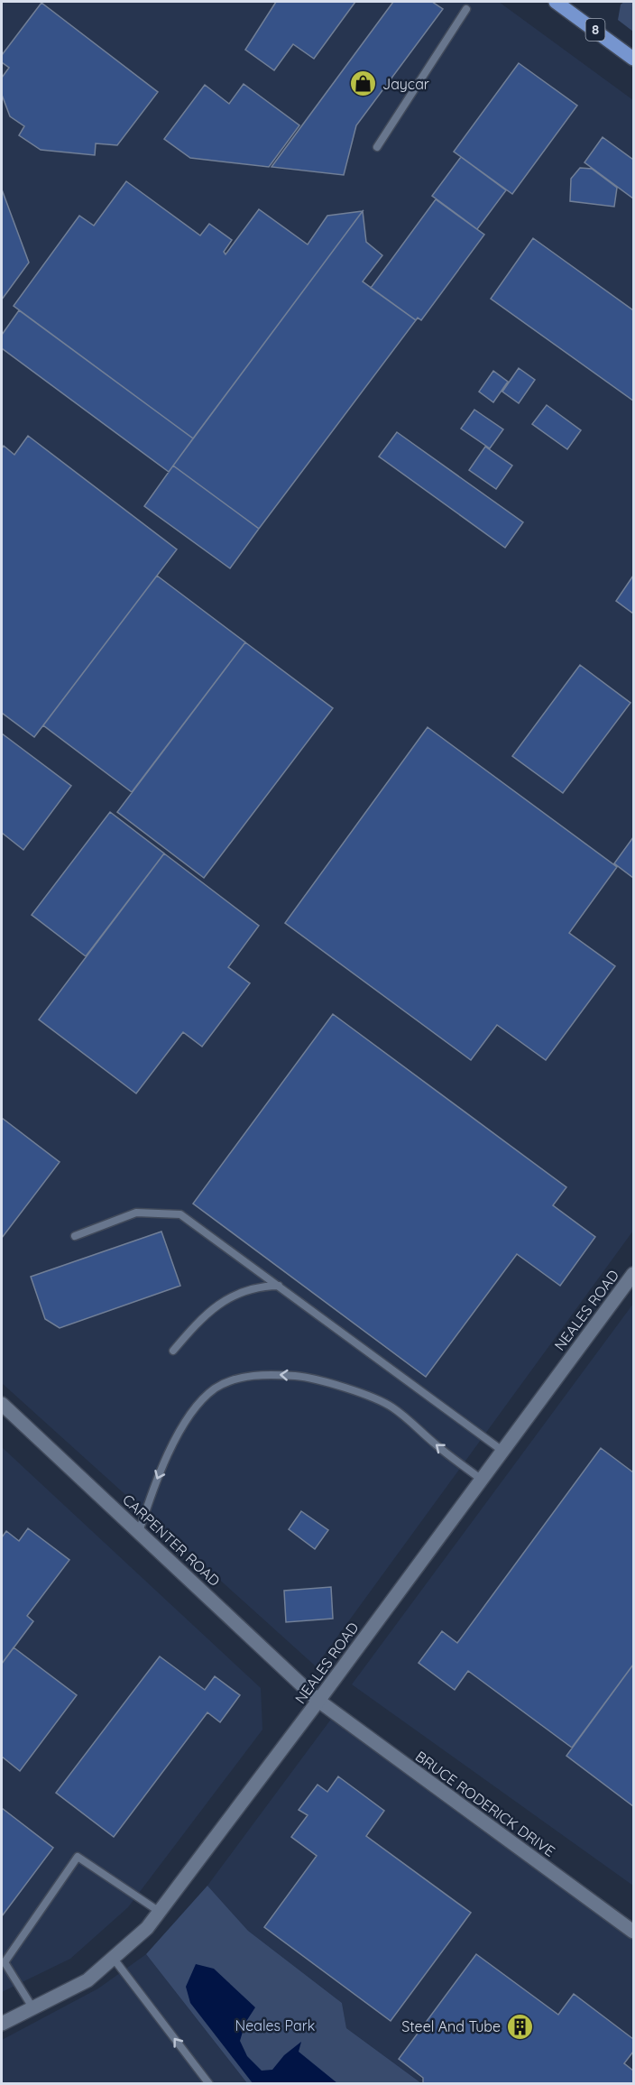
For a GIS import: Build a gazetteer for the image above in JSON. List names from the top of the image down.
{
  "streets": {
    "main road": ["8"],
    "street": ["NEALES ROAD", "CARPENTER ROAD", "BRUCE RODERICK DRIVE"]
  },
  "crossings": [
    ["NEALES ROAD", "CARPENTER ROAD"],
    ["NEALES ROAD", "BRUCE RODERICK DRIVE"],
    ["CARPENTER ROAD", "BRUCE RODERICK DRIVE"]
  ],
  "parks": ["Neales Park"],
  "places": {
    "shop": ["Jaycar"],
    "building": ["Steel And Tube"]
  }
}
